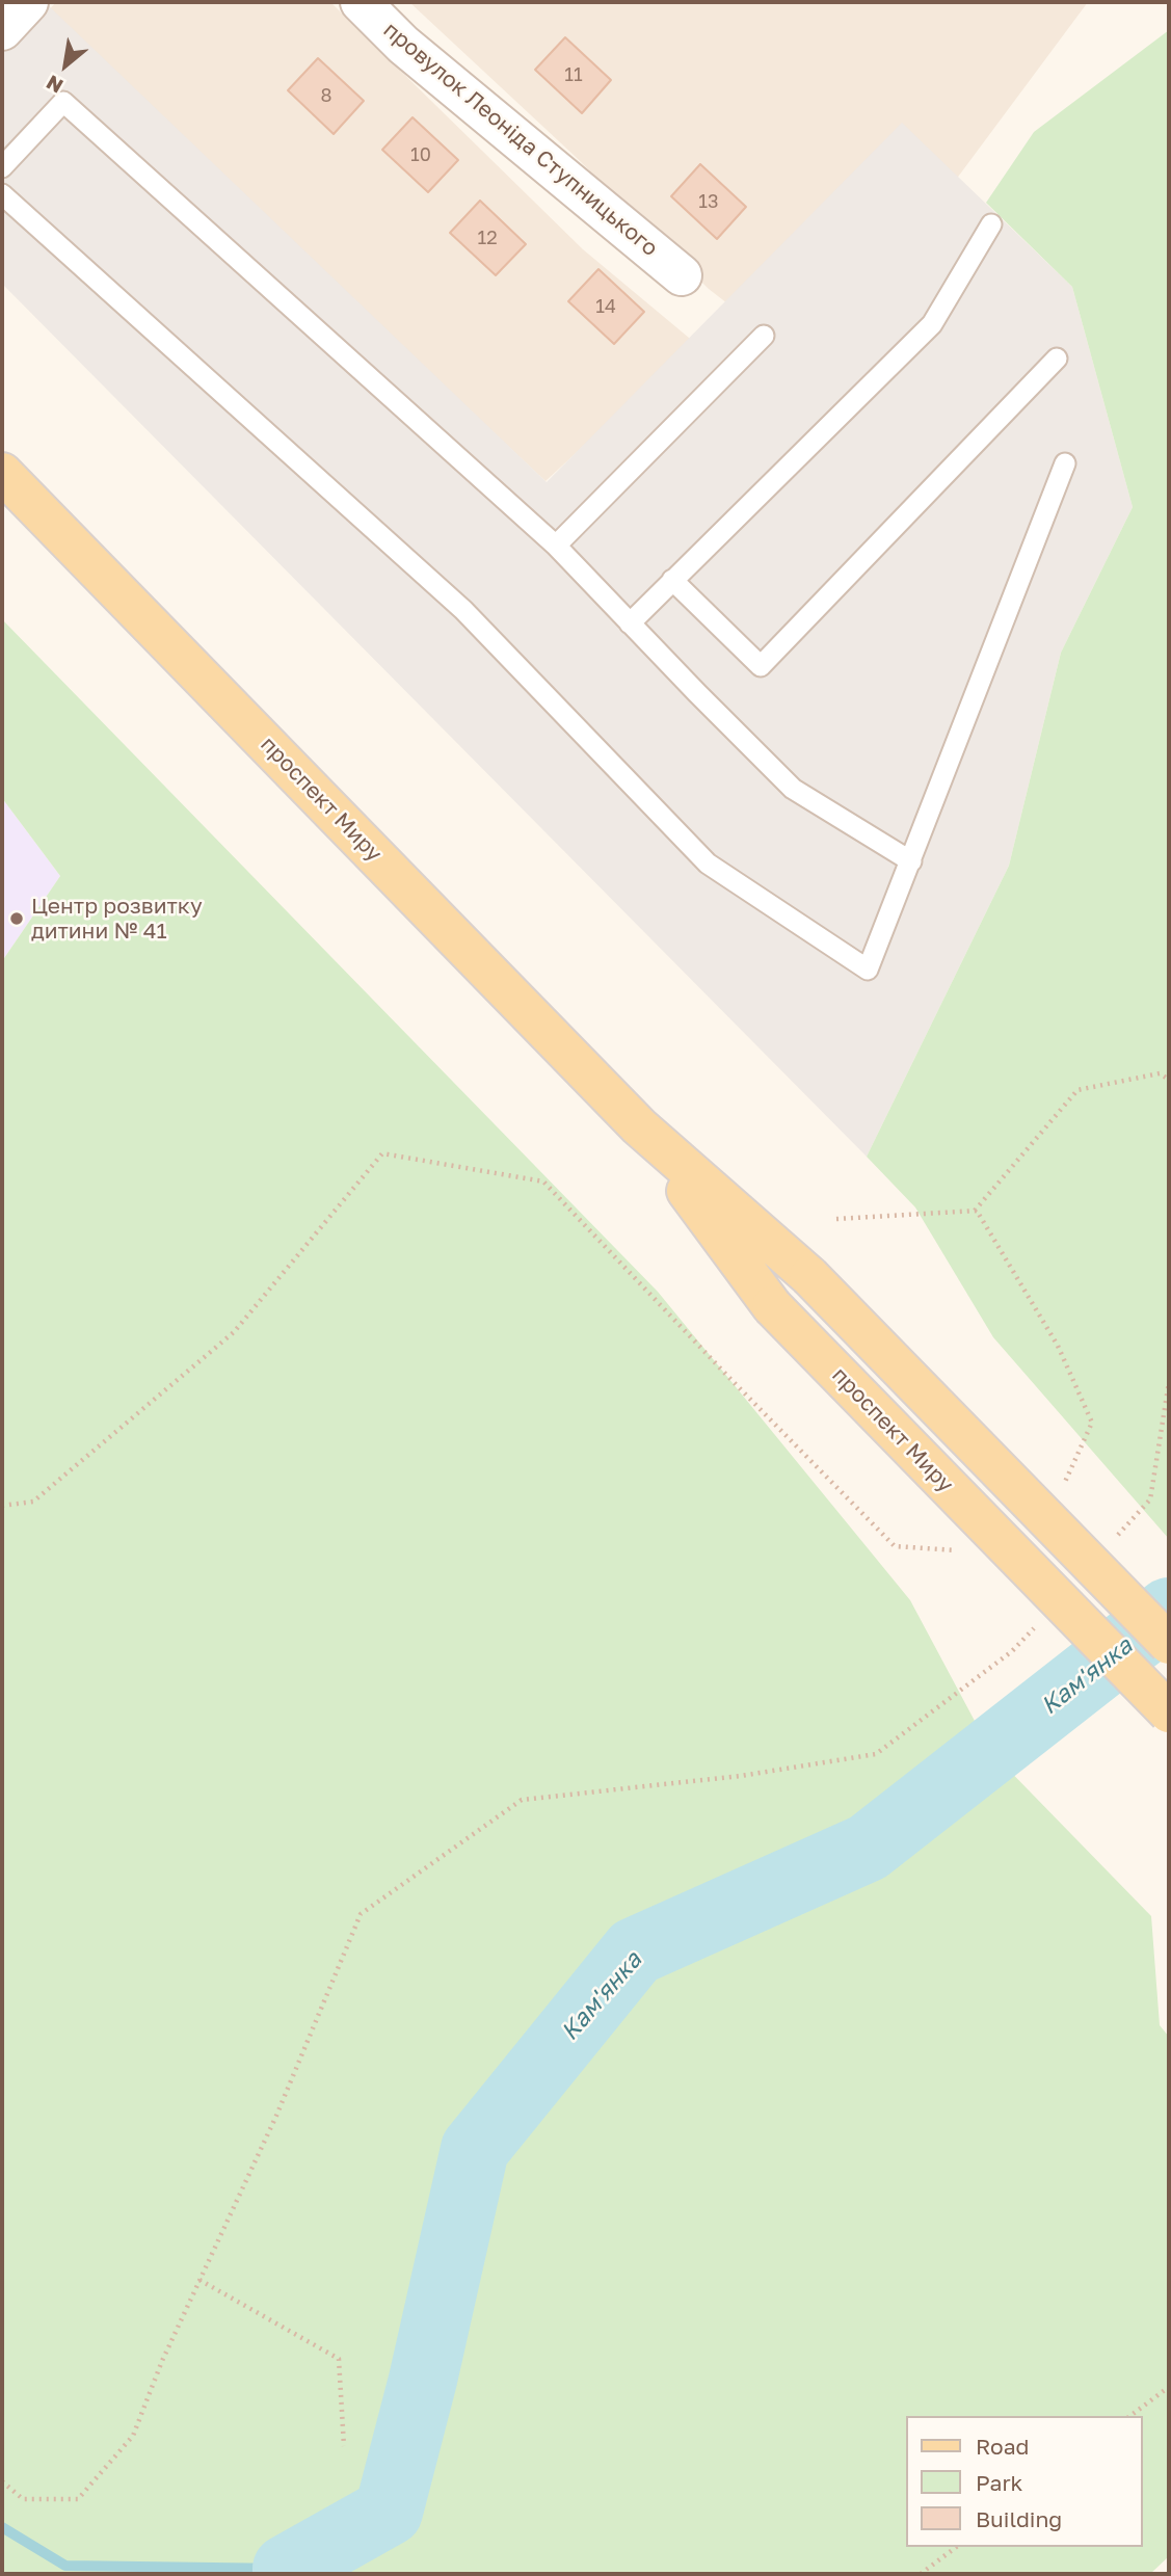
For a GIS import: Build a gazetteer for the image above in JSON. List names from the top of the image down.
{
  "streets": {
    "main road": ["проспект Миру"],
    "street": ["провулок Леоніда Ступницького"]
  },
  "water": ["Кам'янка"],
  "places": ["Центр розвитку дитини № 41"],
  "house_numbers": [
    "11",
    "8",
    "10",
    "13",
    "12",
    "14"
  ],
  "legend": ["Road", "Park", "Building"],
  "north": "bottom left"
}
